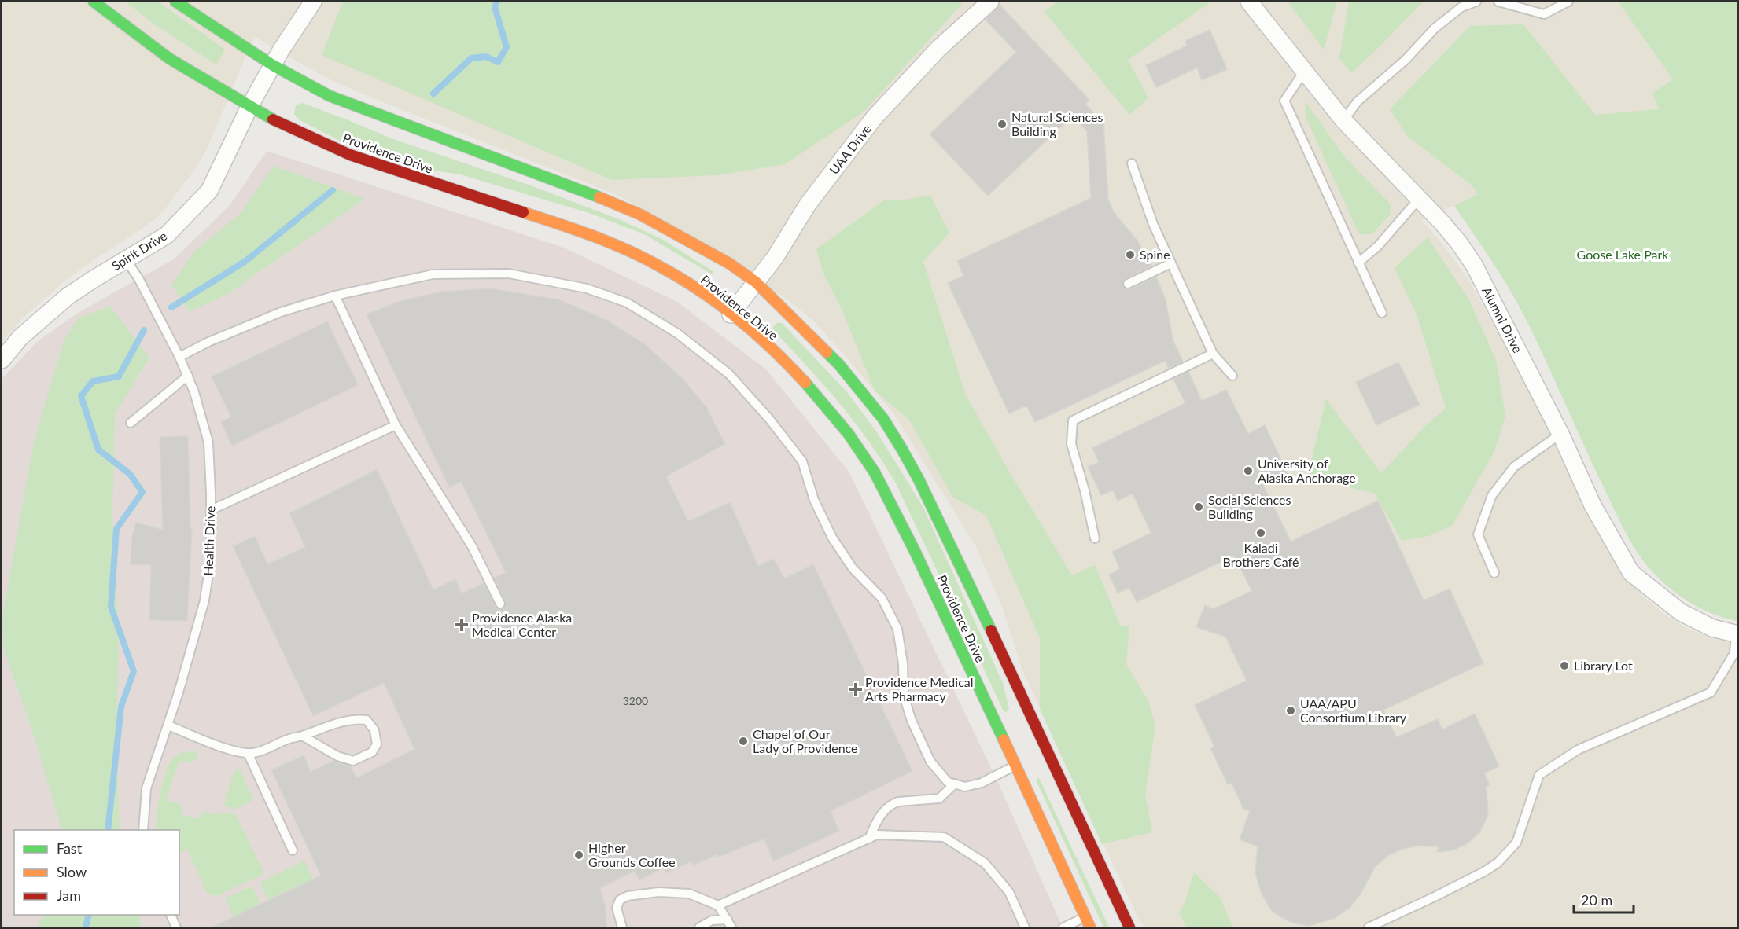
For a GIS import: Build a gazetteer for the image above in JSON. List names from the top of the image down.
{
  "streets": {
    "main road": ["Providence Drive"],
    "street": ["UAA Drive", "Spirit Drive", "Alumni Drive"],
    "lane": ["Health Drive"]
  },
  "crossings": [
    ["UAA Drive", "Providence Drive"],
    ["Providence Drive", "Spirit Drive"],
    ["Spirit Drive", "Health Drive"]
  ],
  "parks": ["Goose Lake Park"],
  "places": {
    "other": [
      "Natural Sciences Building",
      "Spine",
      "University of Alaska Anchorage",
      "Social Sciences Building",
      "Kaladi Brothers Café",
      "Library Lot",
      "UAA/APU Consortium Library",
      "Chapel of Our Lady of Providence",
      "Higher Grounds Coffee"
    ],
    "health": ["Providence Alaska Medical Center", "Providence Medical Arts Pharmacy"]
  },
  "house_numbers": ["3200"],
  "legend": ["Fast", "Slow", "Jam"],
  "scale_bar": "20 m"
}
